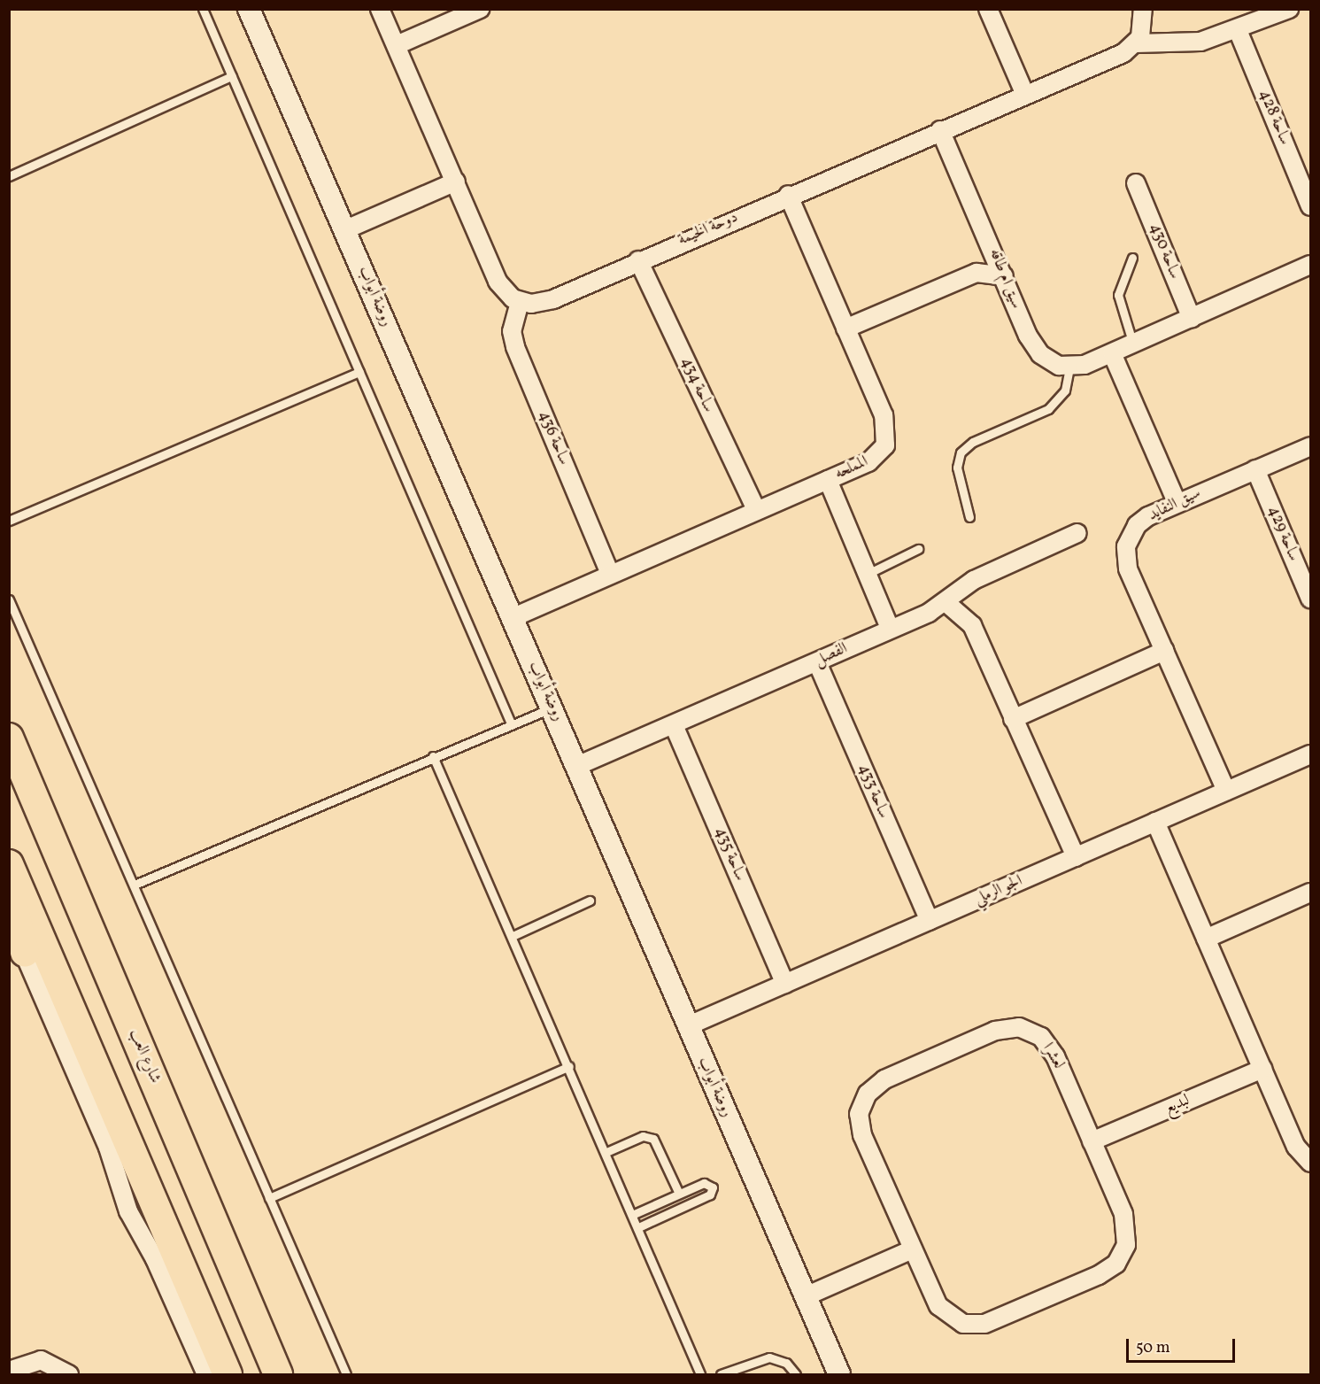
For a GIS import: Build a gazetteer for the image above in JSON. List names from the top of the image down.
{
  "streets": {
    "main road": ["شارع العب"],
    "street": [
      "ساحة 428",
      "دوحة الخيمة",
      "ساحة 430",
      "سيق ام طاقه",
      "روضة أبواب",
      "ساحة 434",
      "ساحة 436",
      "المملحه",
      "سيق النفايد",
      "ساحة 429",
      "الفصل",
      "ساحة 433",
      "ساحة 435",
      "الجو الرملي",
      "لعشرا",
      "لبديع"
    ]
  },
  "crossings": [
    ["دوحة الخيمة", "سيق ام طاقه"],
    ["دوحة الخيمة", "ساحة 434"],
    ["دوحة الخيمة", "ساحة 436"],
    ["دوحة الخيمة", "المملحه"],
    ["روضة أبواب", "المملحه"],
    ["روضة أبواب", "الفصل"],
    ["روضة أبواب", "الجو الرملي"],
    ["ساحة 434", "المملحه"],
    ["ساحة 436", "المملحه"],
    ["سيق النفايد", "ساحة 429"],
    ["سيق النفايد", "الجو الرملي"],
    ["الفصل", "ساحة 433"],
    ["الفصل", "ساحة 435"],
    ["ساحة 433", "الجو الرملي"],
    ["ساحة 435", "الجو الرملي"],
    ["لعشرا", "لبديع"]
  ],
  "scale_bar": "50 m"
}
